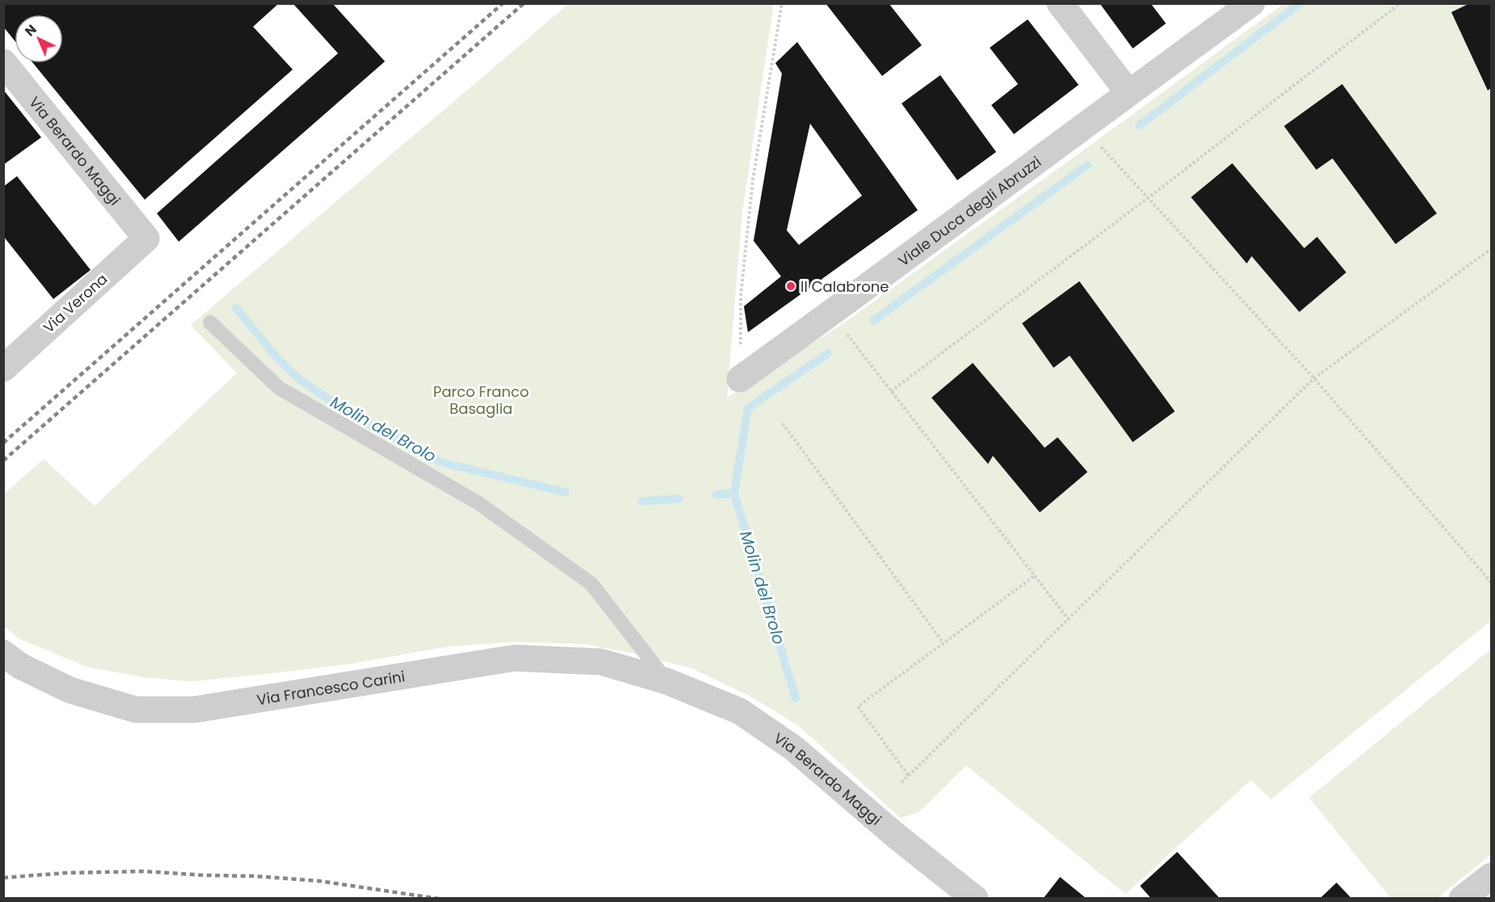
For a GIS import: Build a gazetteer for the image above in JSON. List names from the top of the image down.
{
  "streets": {
    "street": [
      "Via Berardo Maggi",
      "Viale Duca degli Abruzzi",
      "Via Verona",
      "Via Francesco Carini"
    ]
  },
  "crossings": [
    ["Via Berardo Maggi", "Via Verona"],
    ["Via Berardo Maggi", "Via Francesco Carini"]
  ],
  "water": ["Molin del Brolo"],
  "parks": ["Parco Franco Basaglia"],
  "places": ["Il Calabrone"],
  "north": "top left"
}
